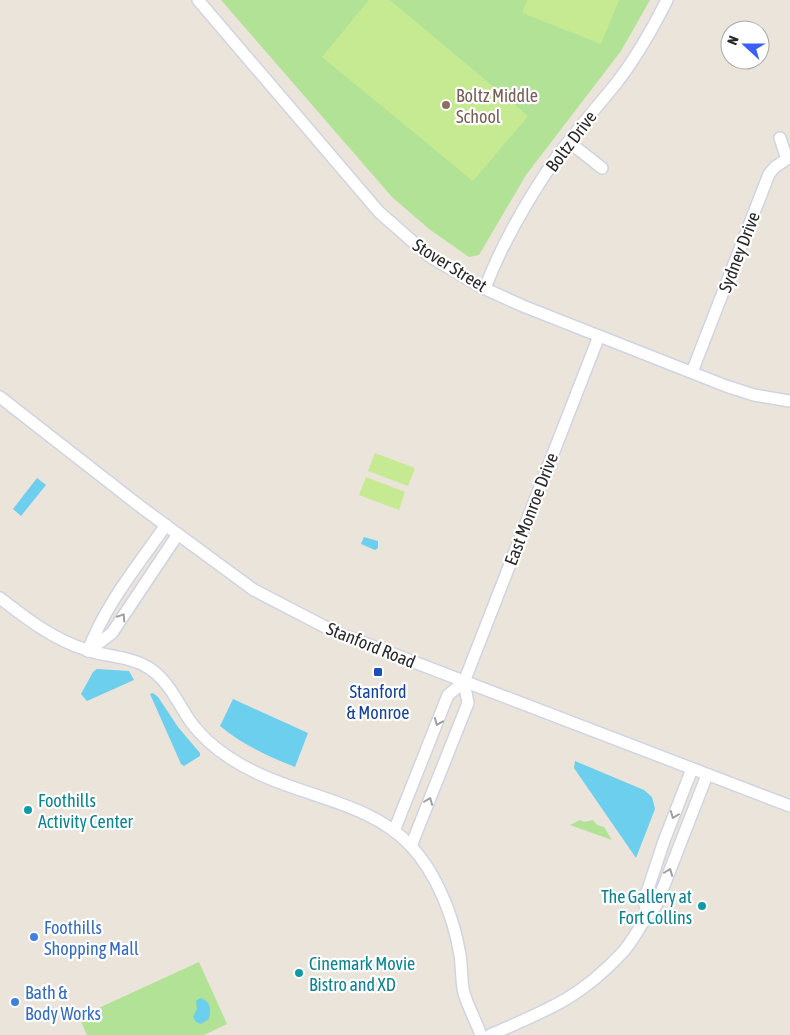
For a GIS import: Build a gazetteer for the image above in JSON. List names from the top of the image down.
{
  "streets": {
    "street": [
      "Boltz Drive",
      "Sydney Drive",
      "Stover Street",
      "East Monroe Drive",
      "Stanford Road"
    ]
  },
  "crossings": [
    ["Boltz Drive", "Stover Street"],
    ["Sydney Drive", "Stover Street"],
    ["Stover Street", "East Monroe Drive"],
    ["East Monroe Drive", "Stanford Road"]
  ],
  "places": {
    "other": [
      "Boltz Middle School",
      "Foothills Activity Center",
      "The Gallery at Fort Collins",
      "Foothills Shopping Mall",
      "Cinemark Movie Bistro and XD",
      "Bath & Body Works"
    ],
    "transit": ["Stanford & Monroe"]
  },
  "north": "left"
}
